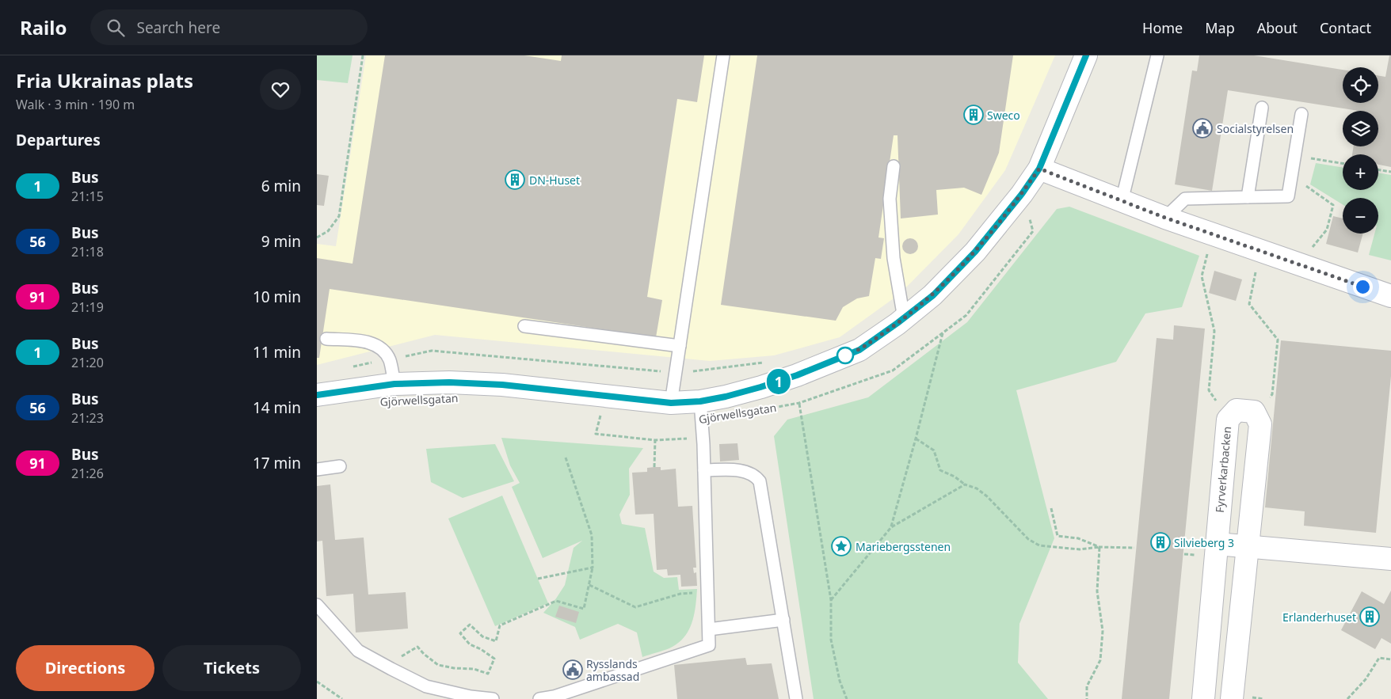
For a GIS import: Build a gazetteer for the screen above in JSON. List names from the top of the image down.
{
  "streets": {
    "street": ["Gjörwellsgatan", "Fyrverkarbacken"]
  },
  "places": {
    "building": [
      "Sweco",
      "DN-Huset",
      "Silvieberg 3",
      "Erlanderhuset"
    ],
    "public building": ["Socialstyrelsen", "Rysslands ambassad"],
    "place": ["Mariebergsstenen"]
  },
  "lines": ["bus line 1"],
  "page": {
    "header": "Railo",
    "search": "Search here",
    "nav": [
      "Home",
      "Map",
      "About",
      "Contact"
    ],
    "heading": [
      ["Fria Ukrainas plats", "Walk · 3 min · 190 m"],
      "Departures"
    ],
    "on_map": "1",
    "map_buttons": ["+", "−"],
    "list": [
      {
        "mark": "1",
        "name": "Bus",
        "note": "21:15",
        "value": "6 min"
      },
      {
        "mark": "56",
        "name": "Bus",
        "note": "21:18",
        "value": "9 min"
      },
      {
        "mark": "91",
        "name": "Bus",
        "note": "21:19",
        "value": "10 min"
      },
      {
        "mark": "1",
        "name": "Bus",
        "note": "21:20",
        "value": "11 min"
      },
      {
        "mark": "56",
        "name": "Bus",
        "note": "21:23",
        "value": "14 min"
      },
      {
        "mark": "91",
        "name": "Bus",
        "note": "21:26",
        "value": "17 min"
      }
    ],
    "buttons": ["Directions", "Tickets"]
  }
}
